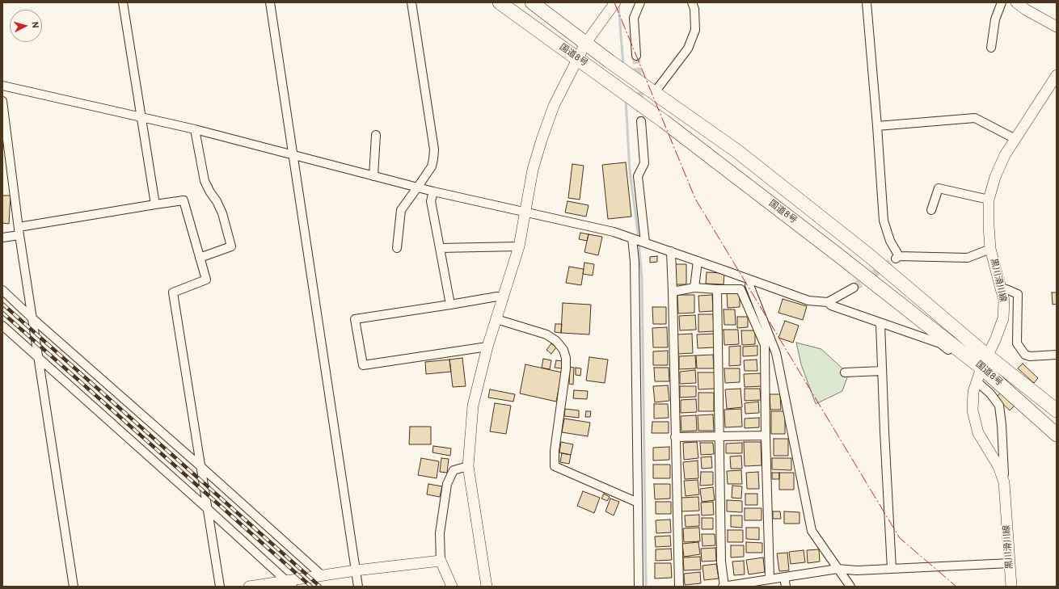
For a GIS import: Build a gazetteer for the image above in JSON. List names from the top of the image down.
{
  "streets": {
    "highway": ["国道8号"],
    "street": ["黒川滑川線"]
  },
  "crossings": [
    ["国道8号", "黒川滑川線"]
  ],
  "north": "right"
}
